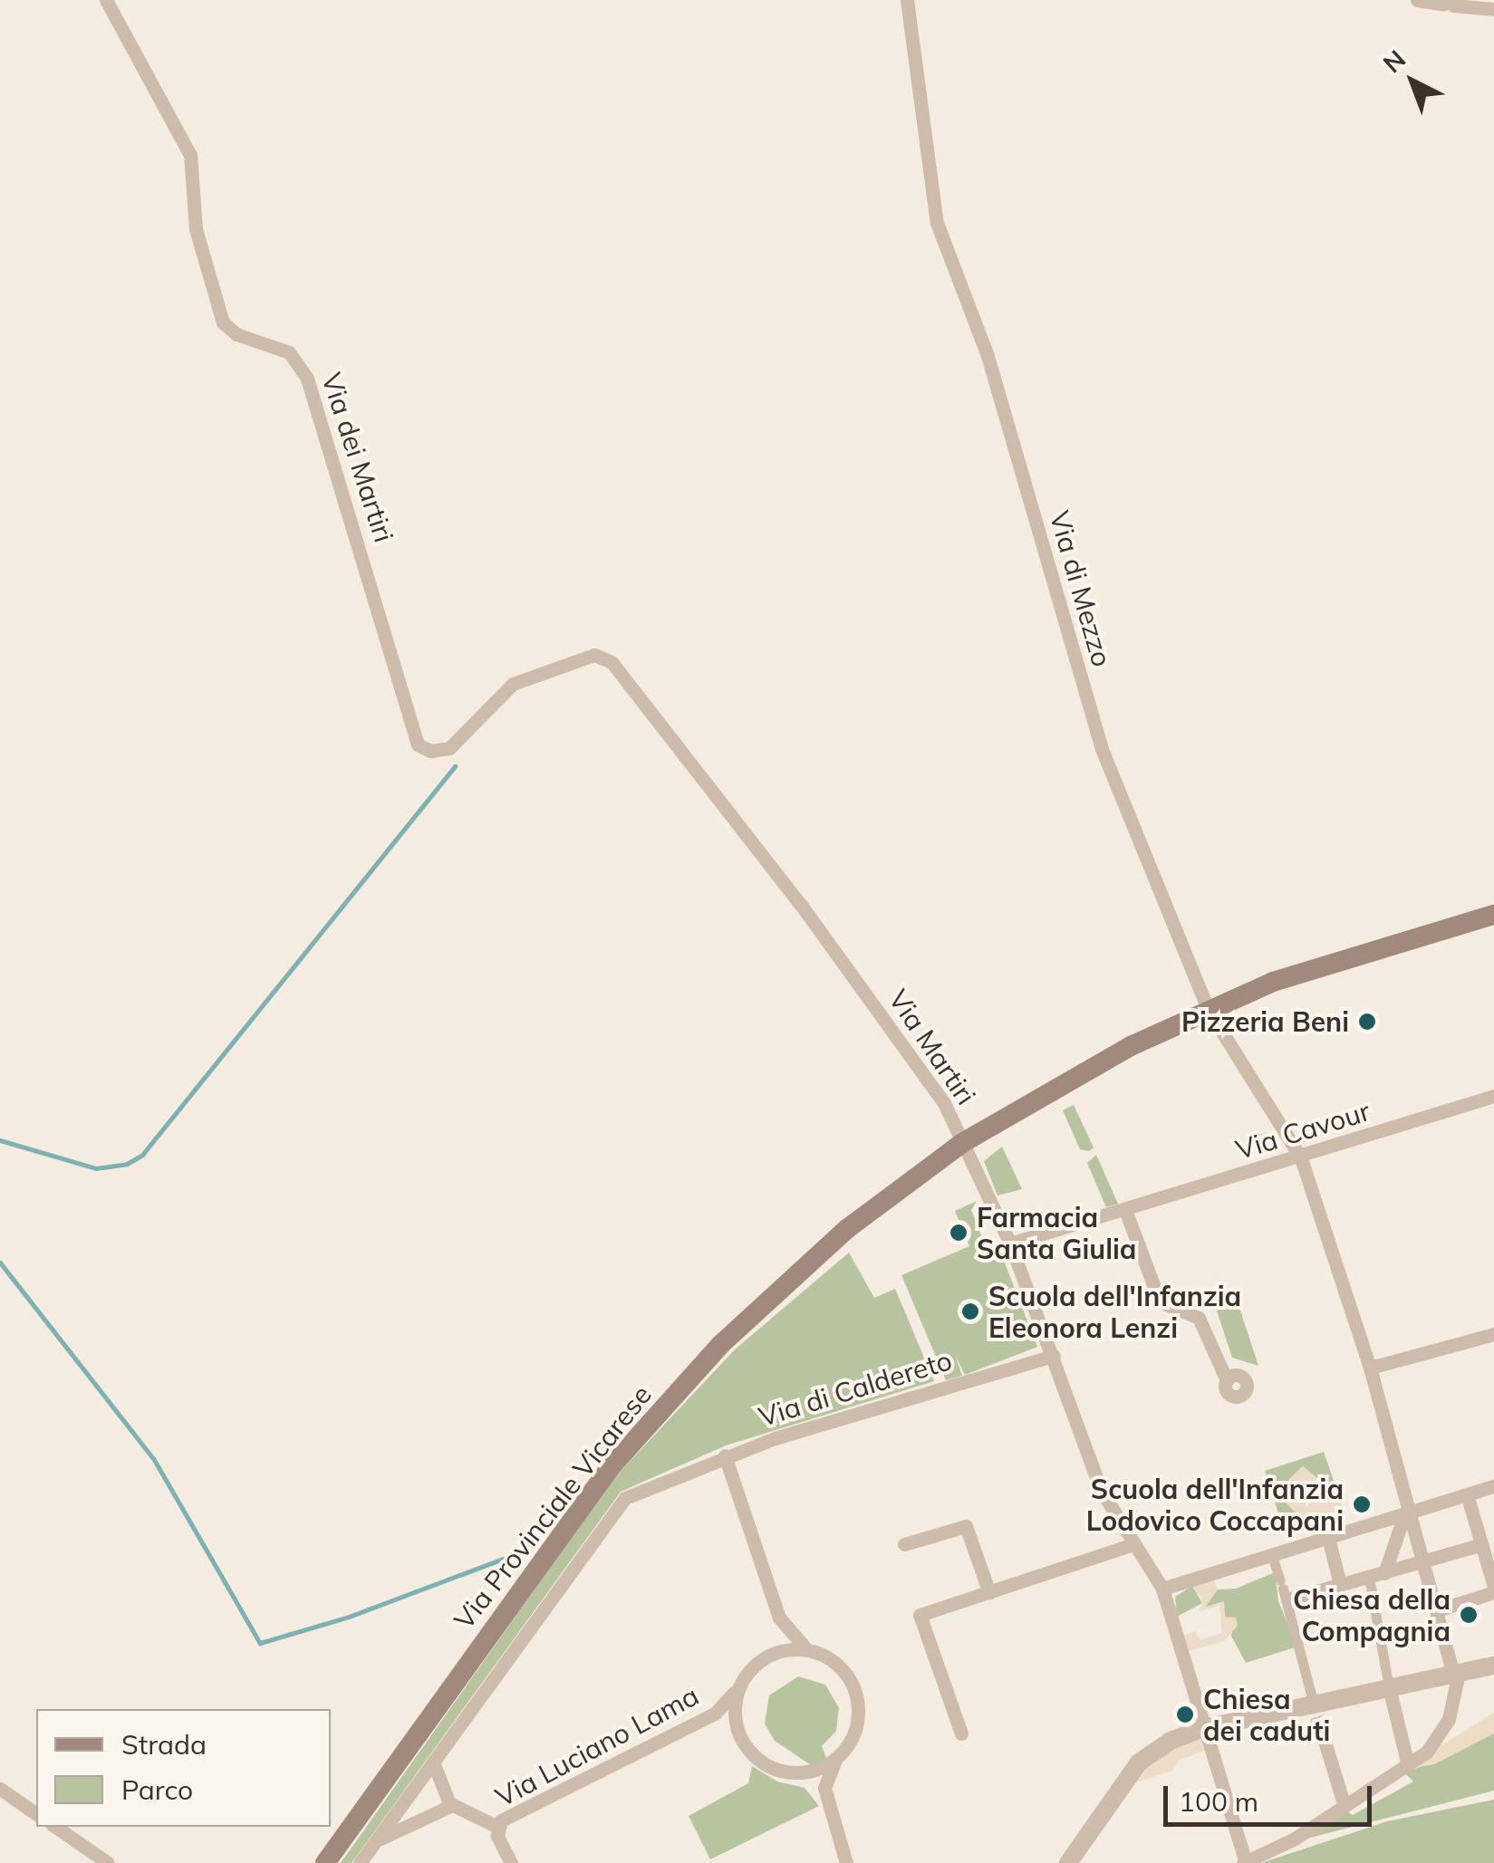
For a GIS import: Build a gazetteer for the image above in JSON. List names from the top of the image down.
{
  "streets": {
    "main road": ["Via Provinciale Vicarese"],
    "street": [
      "Via dei Martiri",
      "Via di Mezzo",
      "Via Martiri",
      "Via Cavour",
      "Via di Caldereto",
      "Via Luciano Lama"
    ]
  },
  "crossings": [
    ["Via dei Martiri", "Via Martiri"],
    ["Via di Mezzo", "Via Cavour"],
    ["Via di Mezzo", "Via Provinciale Vicarese"],
    ["Via Martiri", "Via Cavour"],
    ["Via Martiri", "Via di Caldereto"],
    ["Via Martiri", "Via Provinciale Vicarese"]
  ],
  "places": [
    "Pizzeria Beni",
    "Farmacia Santa Giulia",
    "Scuola dell'Infanzia Eleonora Lenzi",
    "Scuola dell'Infanzia Lodovico Coccapani",
    "Chiesa della Compagnia",
    "Chiesa dei caduti"
  ],
  "legend": ["Strada", "Parco"],
  "scale_bar": "100 m",
  "north": "top left"
}
